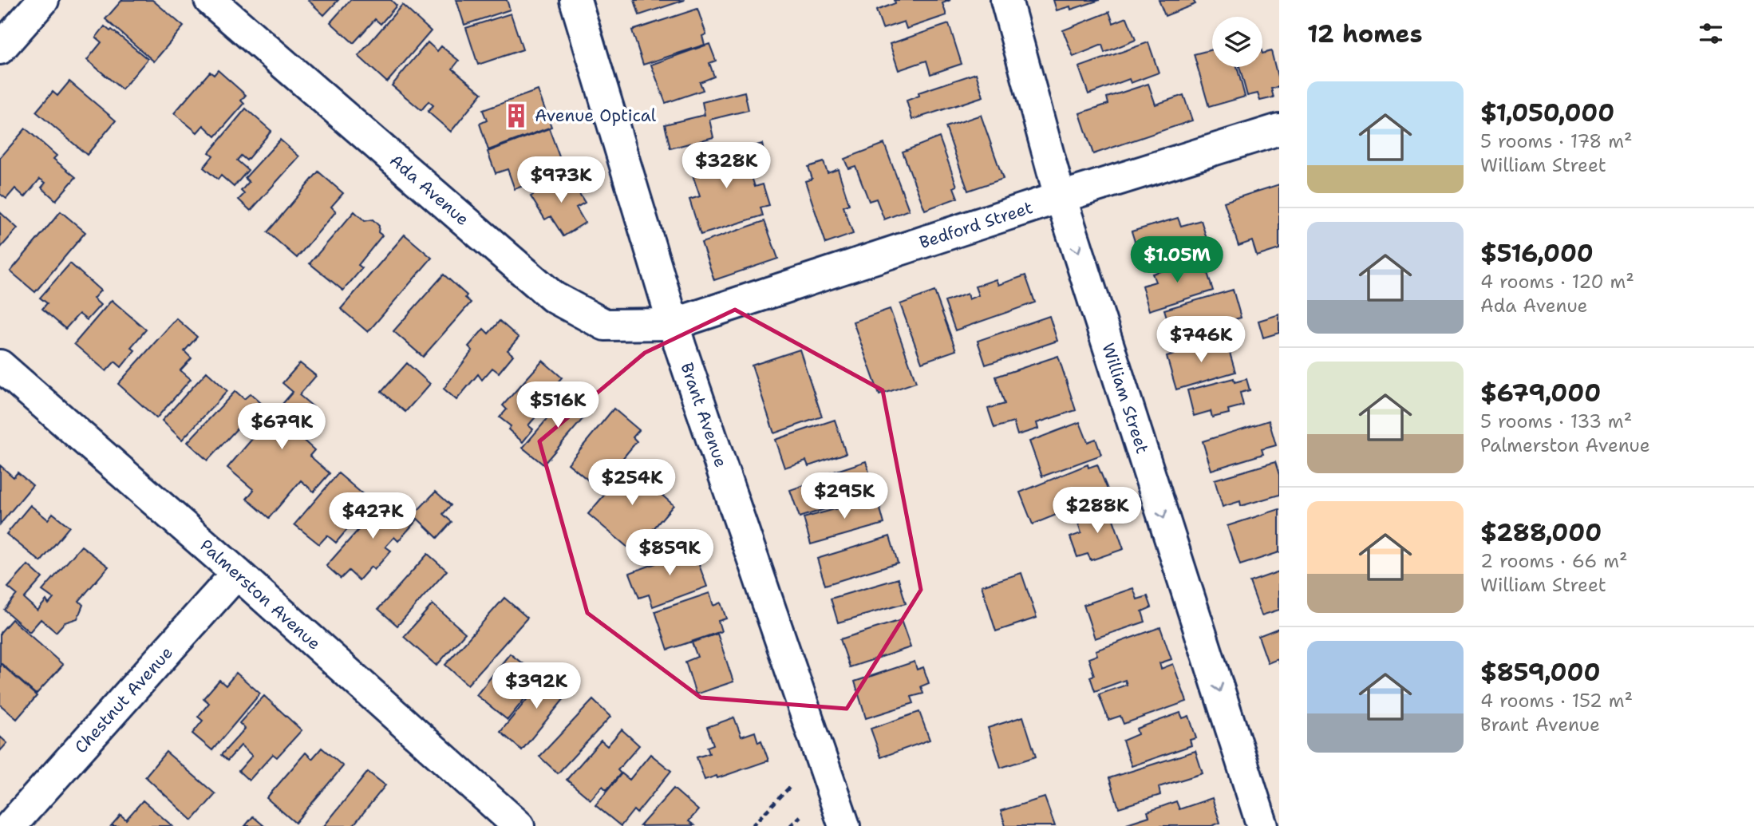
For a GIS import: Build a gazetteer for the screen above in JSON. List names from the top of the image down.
{
  "streets": {
    "street": [
      "Ada Avenue",
      "Bedford Street",
      "William Street",
      "Brant Avenue",
      "Palmerston Avenue",
      "Chestnut Avenue"
    ]
  },
  "crossings": [
    ["Ada Avenue", "Bedford Street"],
    ["Ada Avenue", "Brant Avenue"],
    ["Bedford Street", "William Street"],
    ["Bedford Street", "Brant Avenue"],
    ["Palmerston Avenue", "Chestnut Avenue"]
  ],
  "one_way": ["William Street"],
  "places": {
    "building": ["Avenue Optical"]
  },
  "page": {
    "heading": "12 homes",
    "list": [
      {
        "name": "$1,050,000",
        "note": "5 rooms · 178 m² · William Street"
      },
      {
        "name": "$516,000",
        "note": "4 rooms · 120 m² · Ada Avenue"
      },
      {
        "name": "$679,000",
        "note": "5 rooms · 133 m² · Palmerston Avenue"
      },
      {
        "name": "$288,000",
        "note": "2 rooms · 66 m² · William Street"
      },
      {
        "name": "$859,000",
        "note": "4 rooms · 152 m² · Brant Avenue"
      }
    ],
    "price": [
      "$328K",
      "$973K",
      "$1.05M",
      "$746K",
      "$516K",
      "$679K",
      "$254K",
      "$295K",
      "$288K",
      "$427K",
      "$859K",
      "$392K"
    ]
  }
}
